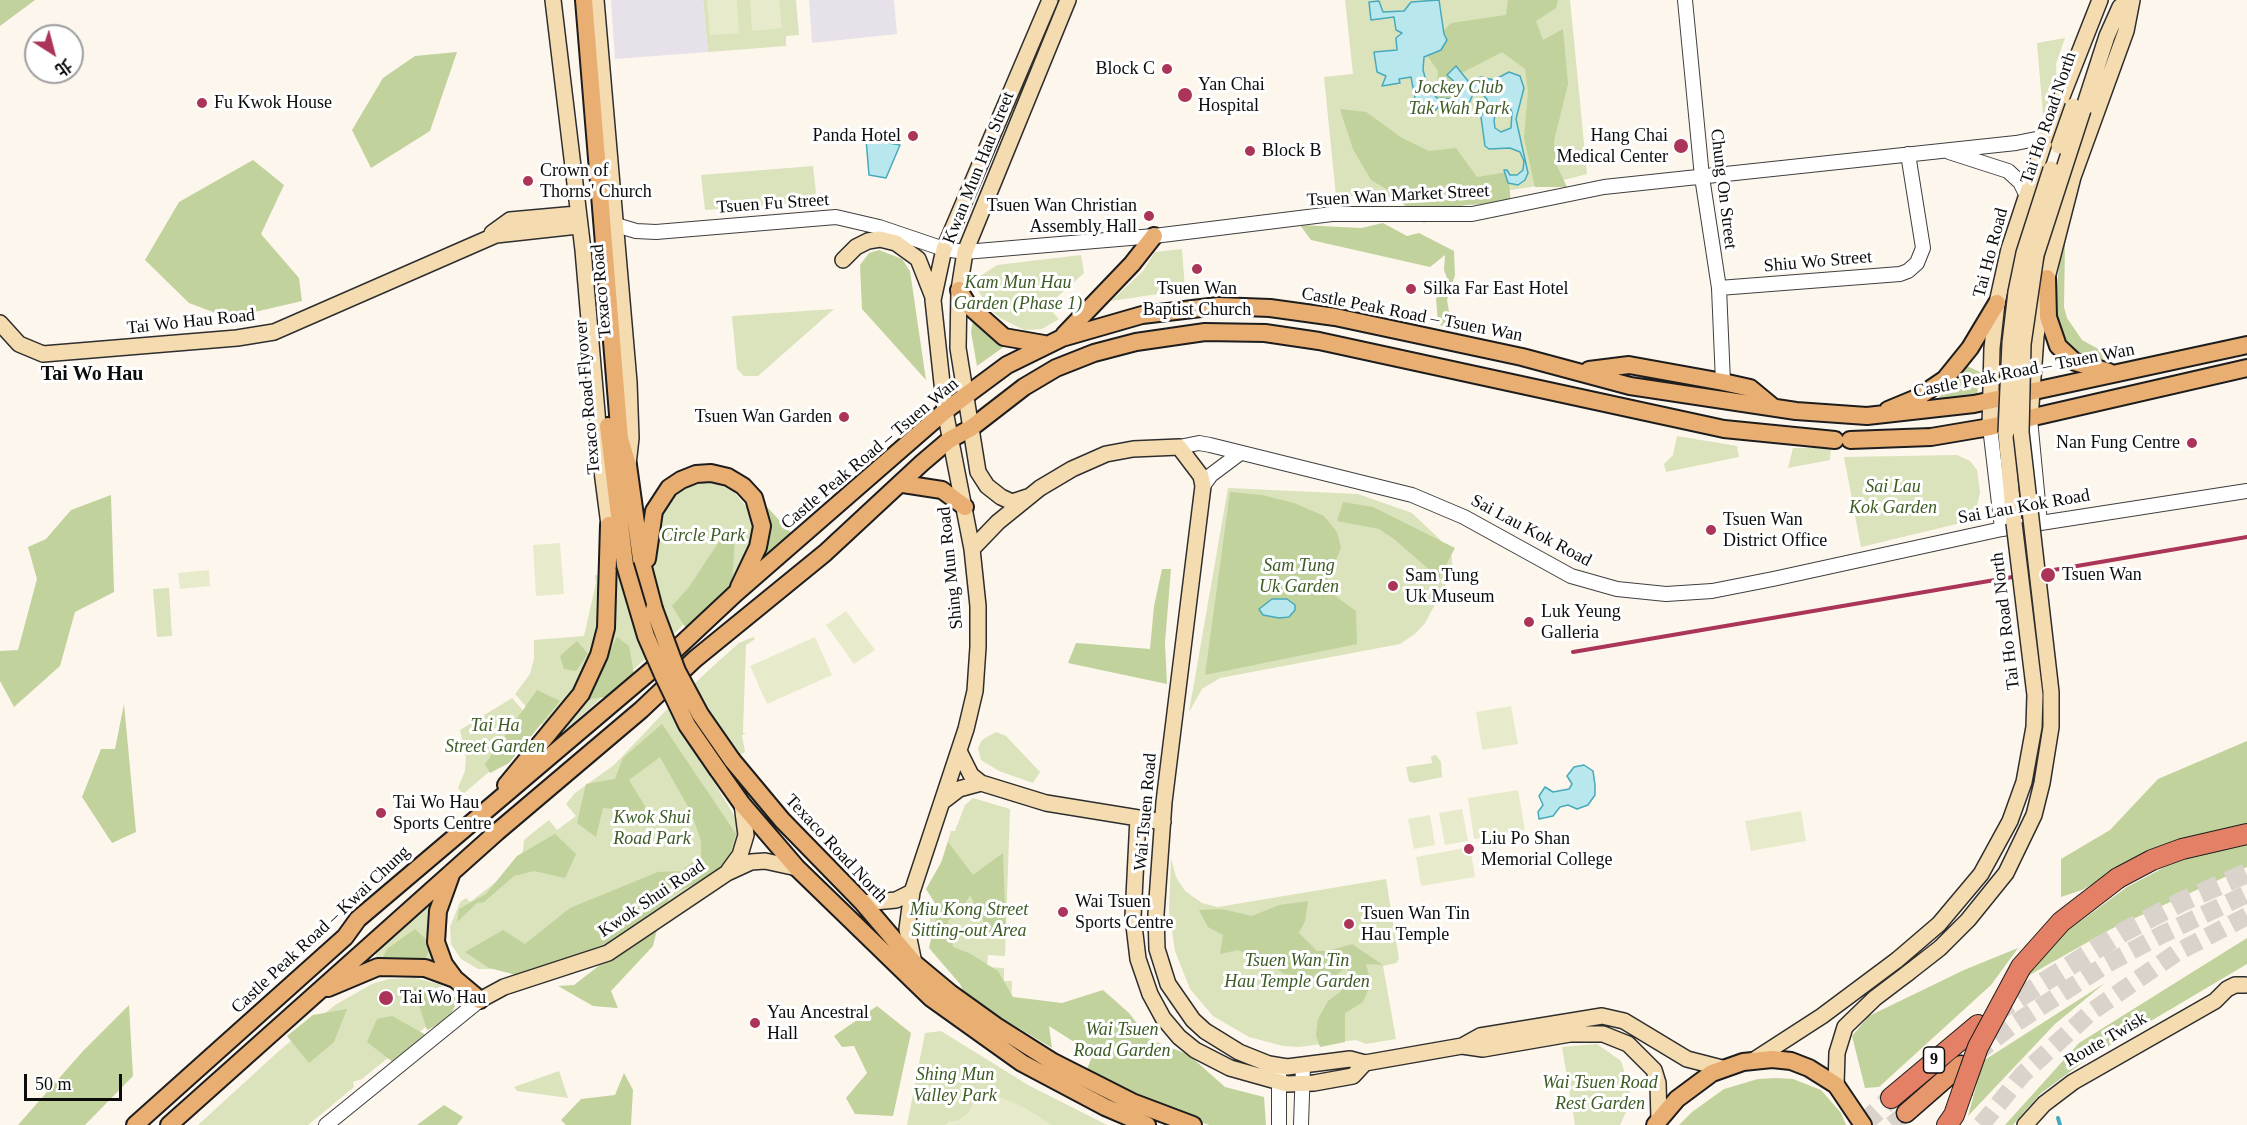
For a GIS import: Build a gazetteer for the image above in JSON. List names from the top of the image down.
{
  "streets": {
    "highway": ["9"],
    "main road": [
      "Tai Ho Road North",
      "Kwan Mun Hau Street",
      "Tai Ho Road",
      "Texaco Road",
      "Castle Peak Road – Tsuen Wan",
      "Tai Wo Hau Road",
      "Texaco Road Flyover",
      "Sai Lau Kok Road",
      "Shing Mun Road",
      "Wai Tsuen Road",
      "Texaco Road North",
      "Kwok Shui Road",
      "Castle Peak Road – Kwai Chung",
      "Route Twisk"
    ],
    "street": [
      "Chung On Street",
      "Tsuen Wan Market Street",
      "Tsuen Fu Street",
      "Shiu Wo Street"
    ]
  },
  "crossings": [
    ["Tai Ho Road North", "Tai Ho Road"],
    ["Kwan Mun Hau Street", "Tsuen Wan Market Street"],
    ["Kwan Mun Hau Street", "Tsuen Fu Street"],
    ["Kwan Mun Hau Street", "Castle Peak Road – Tsuen Wan"],
    ["Kwan Mun Hau Street", "Shing Mun Road"],
    ["Chung On Street", "Tsuen Wan Market Street"],
    ["Chung On Street", "Shiu Wo Street"],
    ["Tsuen Wan Market Street", "Tsuen Fu Street"],
    ["Tsuen Wan Market Street", "Tai Ho Road"],
    ["Tsuen Wan Market Street", "Shiu Wo Street"],
    ["Tsuen Fu Street", "Texaco Road"],
    ["Tai Ho Road", "Castle Peak Road – Tsuen Wan"],
    ["Tai Ho Road", "Sai Lau Kok Road"],
    ["Texaco Road", "Tai Wo Hau Road"],
    ["Texaco Road", "Texaco Road Flyover"],
    ["Castle Peak Road – Tsuen Wan", "Shing Mun Road"],
    ["Castle Peak Road – Tsuen Wan", "Castle Peak Road – Kwai Chung"],
    ["Texaco Road Flyover", "Texaco Road North"],
    ["Sai Lau Kok Road", "Shing Mun Road"],
    ["Shing Mun Road", "Texaco Road North"],
    ["Texaco Road North", "Kwok Shui Road"]
  ],
  "districts": ["Tai Wo Hau"],
  "parks": [
    "Jockey Club Tak Wah Park",
    "Kam Mun Hau Garden (Phase 1)",
    "Sai Lau Kok Garden",
    "Circle Park",
    "Sam Tung Uk Garden",
    "Tai Ha Street Garden",
    "Kwok Shui Road Park",
    "Miu Kong Street Sitting-out Area",
    "Tsuen Wan Tin Hau Temple Garden",
    "Wai Tsuen Road Garden",
    "Shing Mun Valley Park",
    "Wai Tsuen Road Rest Garden"
  ],
  "places": [
    "Block C",
    "Yan Chai Hospital",
    "Fu Kwok House",
    "Panda Hotel",
    "Hang Chai Medical Center",
    "Block B",
    "Crown of Thorns' Church",
    "Tsuen Wan Christian Assembly Hall",
    "Tsuen Wan Baptist Church",
    "Silka Far East Hotel",
    "Tsuen Wan Garden",
    "Nan Fung Centre",
    "Tsuen Wan District Office",
    "Tsuen Wan",
    "Sam Tung Uk Museum",
    "Luk Yeung Galleria",
    "Tai Wo Hau Sports Centre",
    "Liu Po Shan Memorial College",
    "Wai Tsuen Sports Centre",
    "Tsuen Wan Tin Hau Temple",
    "Tai Wo Hau",
    "Yau Ancestral Hall"
  ],
  "scale_bar": "50 m",
  "north": "bottom right"
}
